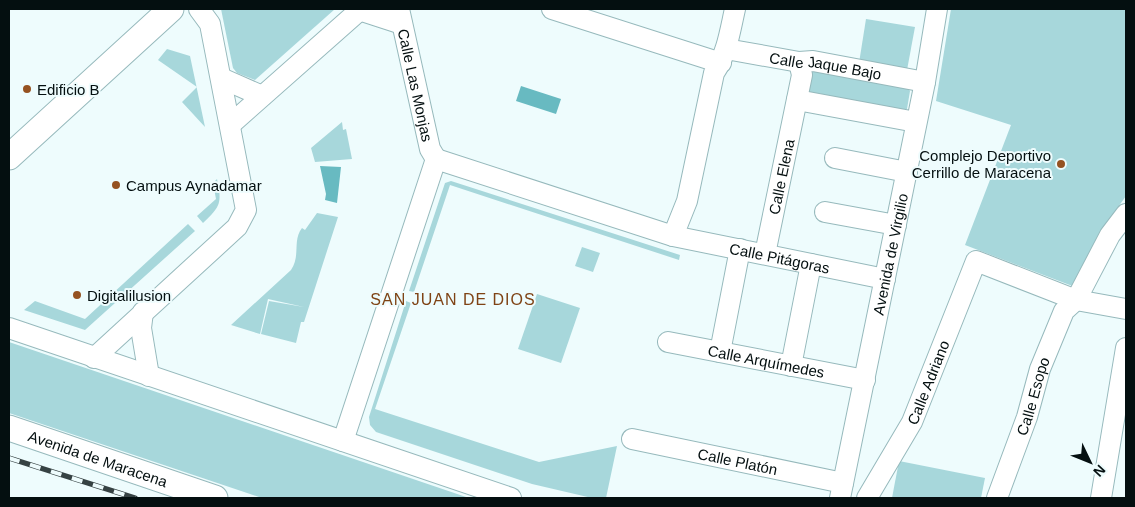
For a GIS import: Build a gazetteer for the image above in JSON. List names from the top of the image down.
{
  "streets": {
    "main road": ["Avenida de Maracena"],
    "street": [
      "Calle Jaque Bajo",
      "Calle Las Monjas",
      "Calle Elena",
      "Avenida de Virgilio",
      "Calle Pitágoras",
      "Calle Arquímedes",
      "Calle Adriano",
      "Calle Esopo",
      "Calle Platón"
    ]
  },
  "crossings": [
    ["Calle Jaque Bajo", "Calle Elena"],
    ["Calle Jaque Bajo", "Avenida de Virgilio"],
    ["Calle Las Monjas", "Calle Pitágoras"],
    ["Calle Elena", "Calle Pitágoras"],
    ["Avenida de Virgilio", "Calle Pitágoras"],
    ["Avenida de Virgilio", "Calle Arquímedes"],
    ["Avenida de Virgilio", "Calle Platón"],
    ["Calle Adriano", "Calle Esopo"]
  ],
  "districts": ["SAN JUAN DE DIOS"],
  "places": [
    "Edificio B",
    "Complejo Deportivo Cerrillo de Maracena",
    "Campus Aynadamar",
    "Digitalilusion"
  ],
  "north": "bottom right"
}
